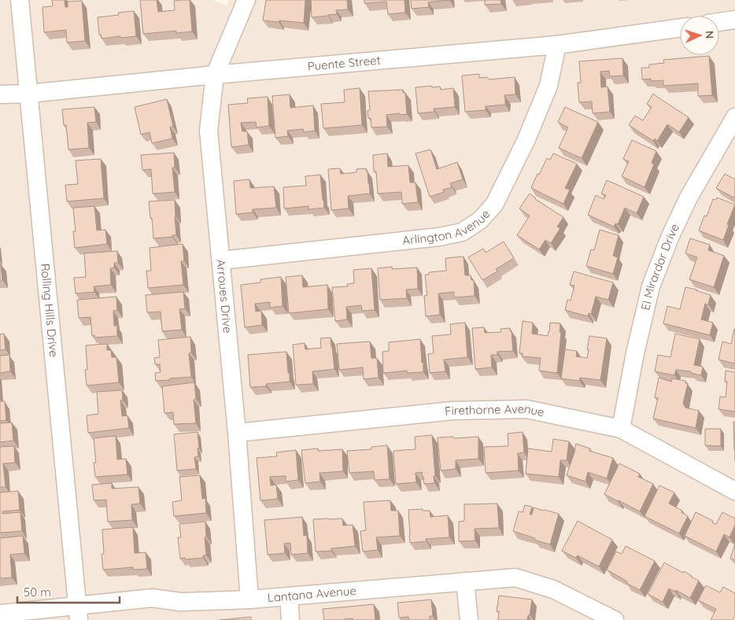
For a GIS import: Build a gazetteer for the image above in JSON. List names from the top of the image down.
{
  "streets": {
    "street": [
      "Puente Street",
      "Arlington Avenue",
      "El Mirardor Drive",
      "Arroues Drive",
      "Rolling Hills Drive",
      "Firethorne Avenue",
      "Lantana Avenue"
    ]
  },
  "crossings": [
    ["Puente Street", "Arlington Avenue"],
    ["Puente Street", "Arroues Drive"],
    ["Puente Street", "Rolling Hills Drive"],
    ["Arlington Avenue", "Arroues Drive"],
    ["El Mirardor Drive", "Firethorne Avenue"],
    ["Arroues Drive", "Firethorne Avenue"],
    ["Arroues Drive", "Lantana Avenue"],
    ["Rolling Hills Drive", "Lantana Avenue"]
  ],
  "scale_bar": "50 m",
  "north": "right"
}
